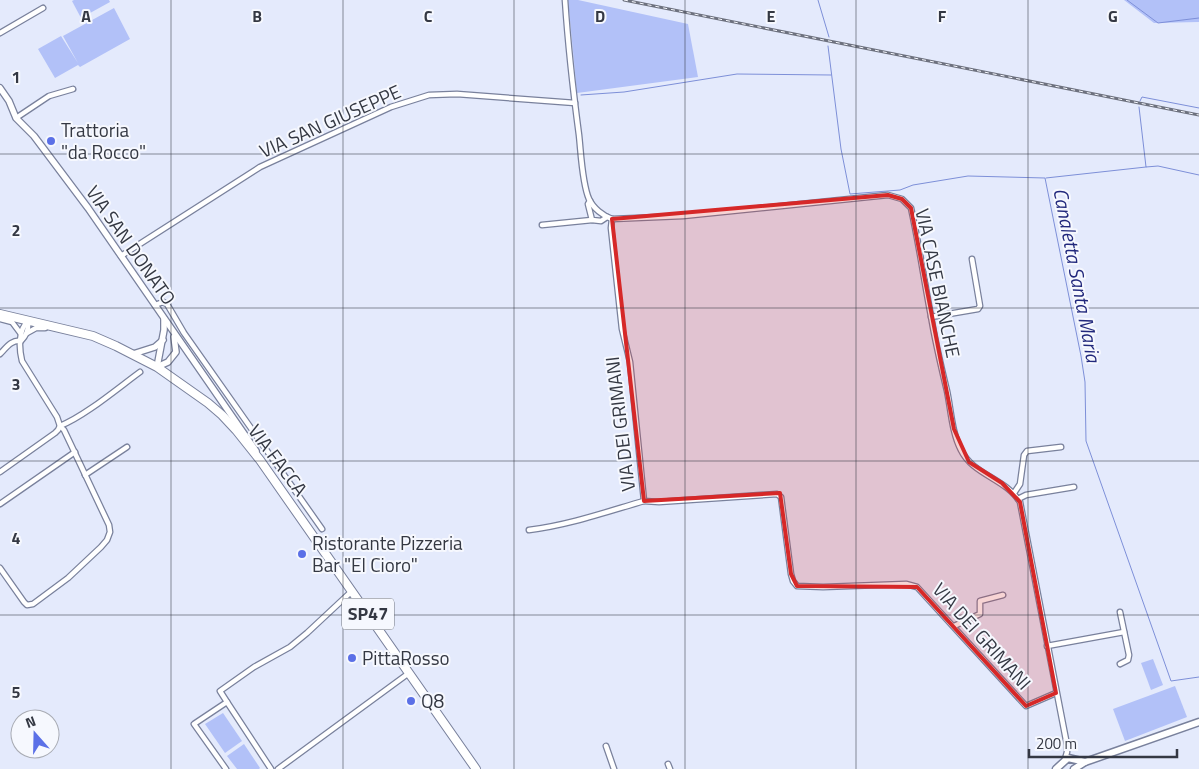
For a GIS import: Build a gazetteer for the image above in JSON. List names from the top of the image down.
{
  "streets": {
    "main road": ["VIA FACCA", "SP47"],
    "street": [
      "VIA SAN GIUSEPPE",
      "VIA SAN DONATO",
      "VIA CASE BIANCHE",
      "VIA DEI GRIMANI"
    ]
  },
  "crossings": [
    ["VIA SAN GIUSEPPE", "VIA SAN DONATO"],
    ["VIA SAN DONATO", "VIA FACCA"],
    ["VIA SAN DONATO", "SP47"],
    ["VIA CASE BIANCHE", "VIA DEI GRIMANI"],
    ["VIA FACCA", "SP47"]
  ],
  "water": ["Canaletta Santa Maria"],
  "places": [
    "Trattoria \"da Rocco\"",
    "Ristorante Pizzeria Bar \"El Cioro\"",
    "PittaRosso",
    "Q8"
  ],
  "scale_bar": "200 m",
  "north": "top",
  "grid": {
    "columns": [
      "A",
      "B",
      "C",
      "D",
      "E",
      "F",
      "G"
    ],
    "rows": [
      "1",
      "2",
      "3",
      "4",
      "5"
    ]
  }
}
